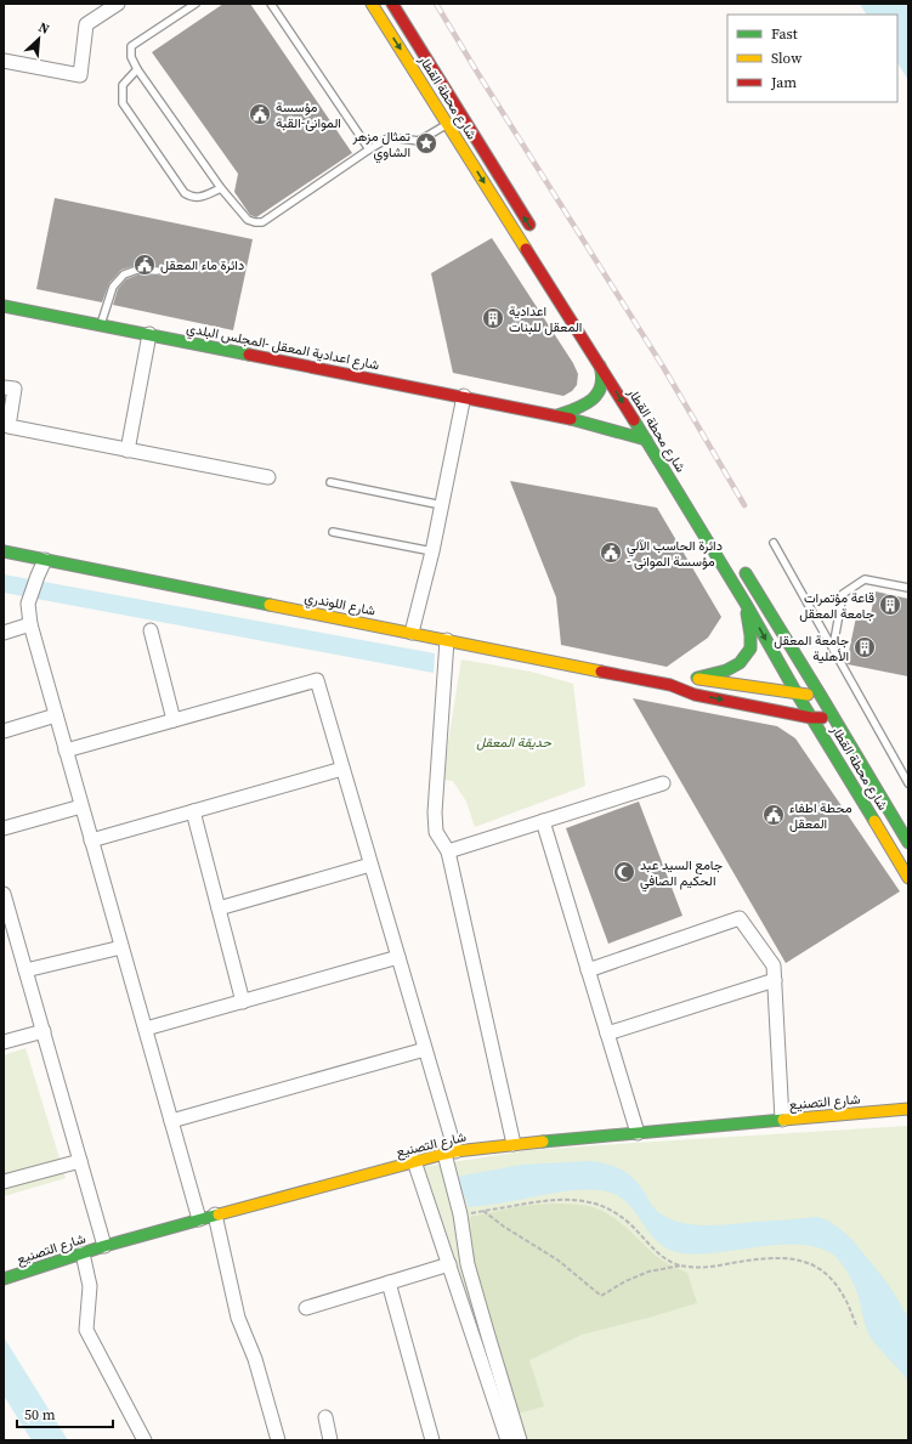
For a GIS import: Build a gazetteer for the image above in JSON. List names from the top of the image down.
{
  "streets": {
    "main road": [
      "شارع محطة القطار",
      "شارع اعدادية المعقل -المجلس البلدي",
      "شارع اللوندري",
      "شارع التصنيع"
    ]
  },
  "crossings": [
    ["شارع محطة القطار", "شارع اعدادية المعقل -المجلس البلدي"],
    ["شارع محطة القطار", "شارع اللوندري"]
  ],
  "parks": ["حديقة المعقل"],
  "places": {
    "public building": [
      "مؤسسة الموانئ-القبة",
      "دائرة ماء المعقل",
      "دائرة الحاسب الآلي - مؤسسة الموانى",
      "محطة اطفاء المعقل"
    ],
    "place": ["تمثال مزهر الشاوي"],
    "building": ["اعدادية المعقل للبنات", "قاعة مؤتمرات جامعة المعقل", "جامعة المعقل الأهلية"],
    "mosque": ["جامع السيد عبد الحكيم الصافي"]
  },
  "legend": ["Fast", "Slow", "Jam"],
  "scale_bar": "50 m",
  "north": "top right"
}
